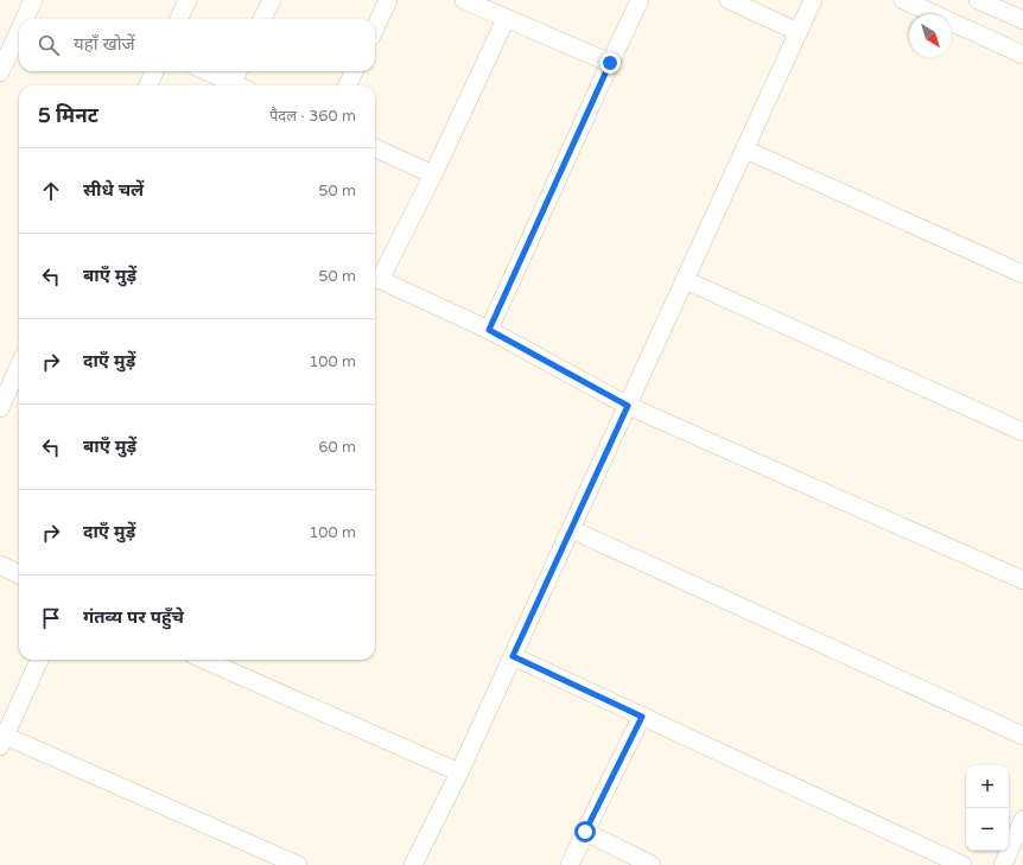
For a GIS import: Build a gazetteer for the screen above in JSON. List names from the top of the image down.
{
  "north": "bottom right",
  "page": {
    "search": "यहाँ खोजें",
    "heading": ["5 मिनट", "पैदल · 360 m"],
    "list": [
      ["सीधे चलें", "50 m"],
      ["बाएँ मुड़ें", "50 m"],
      ["दाएँ मुड़ें", "100 m"],
      ["बाएँ मुड़ें", "60 m"],
      ["दाएँ मुड़ें", "100 m"],
      "गंतव्य पर पहुँचे"
    ],
    "map_buttons": ["+", "−"]
  }
}
